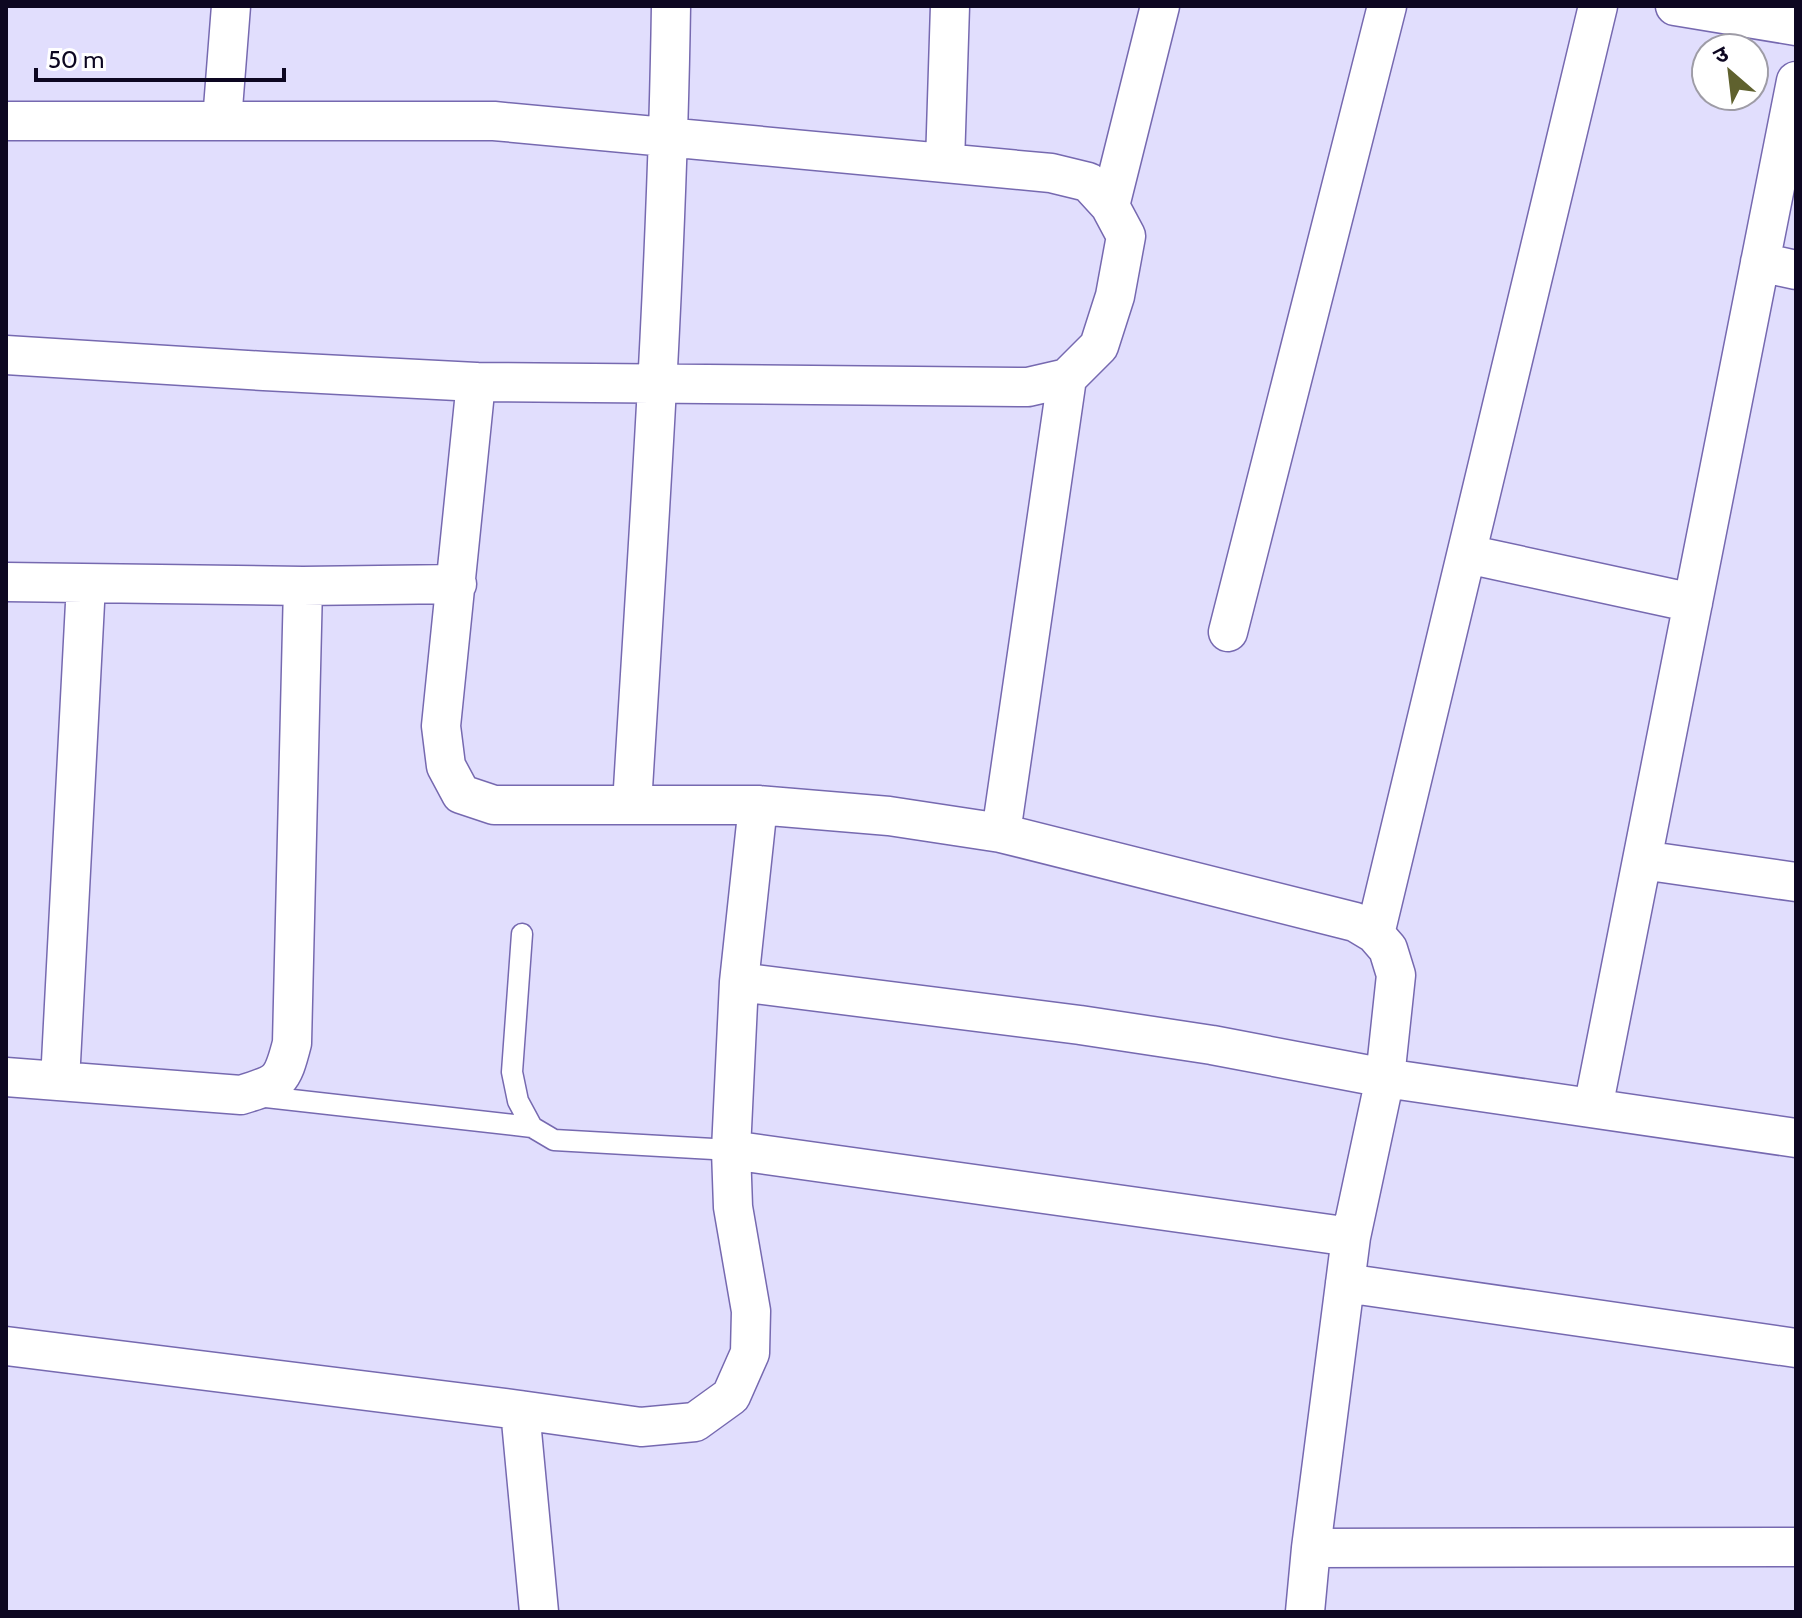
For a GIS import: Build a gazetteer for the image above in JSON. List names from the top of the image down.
{
  "scale_bar": "50 m",
  "north": "top left"
}
